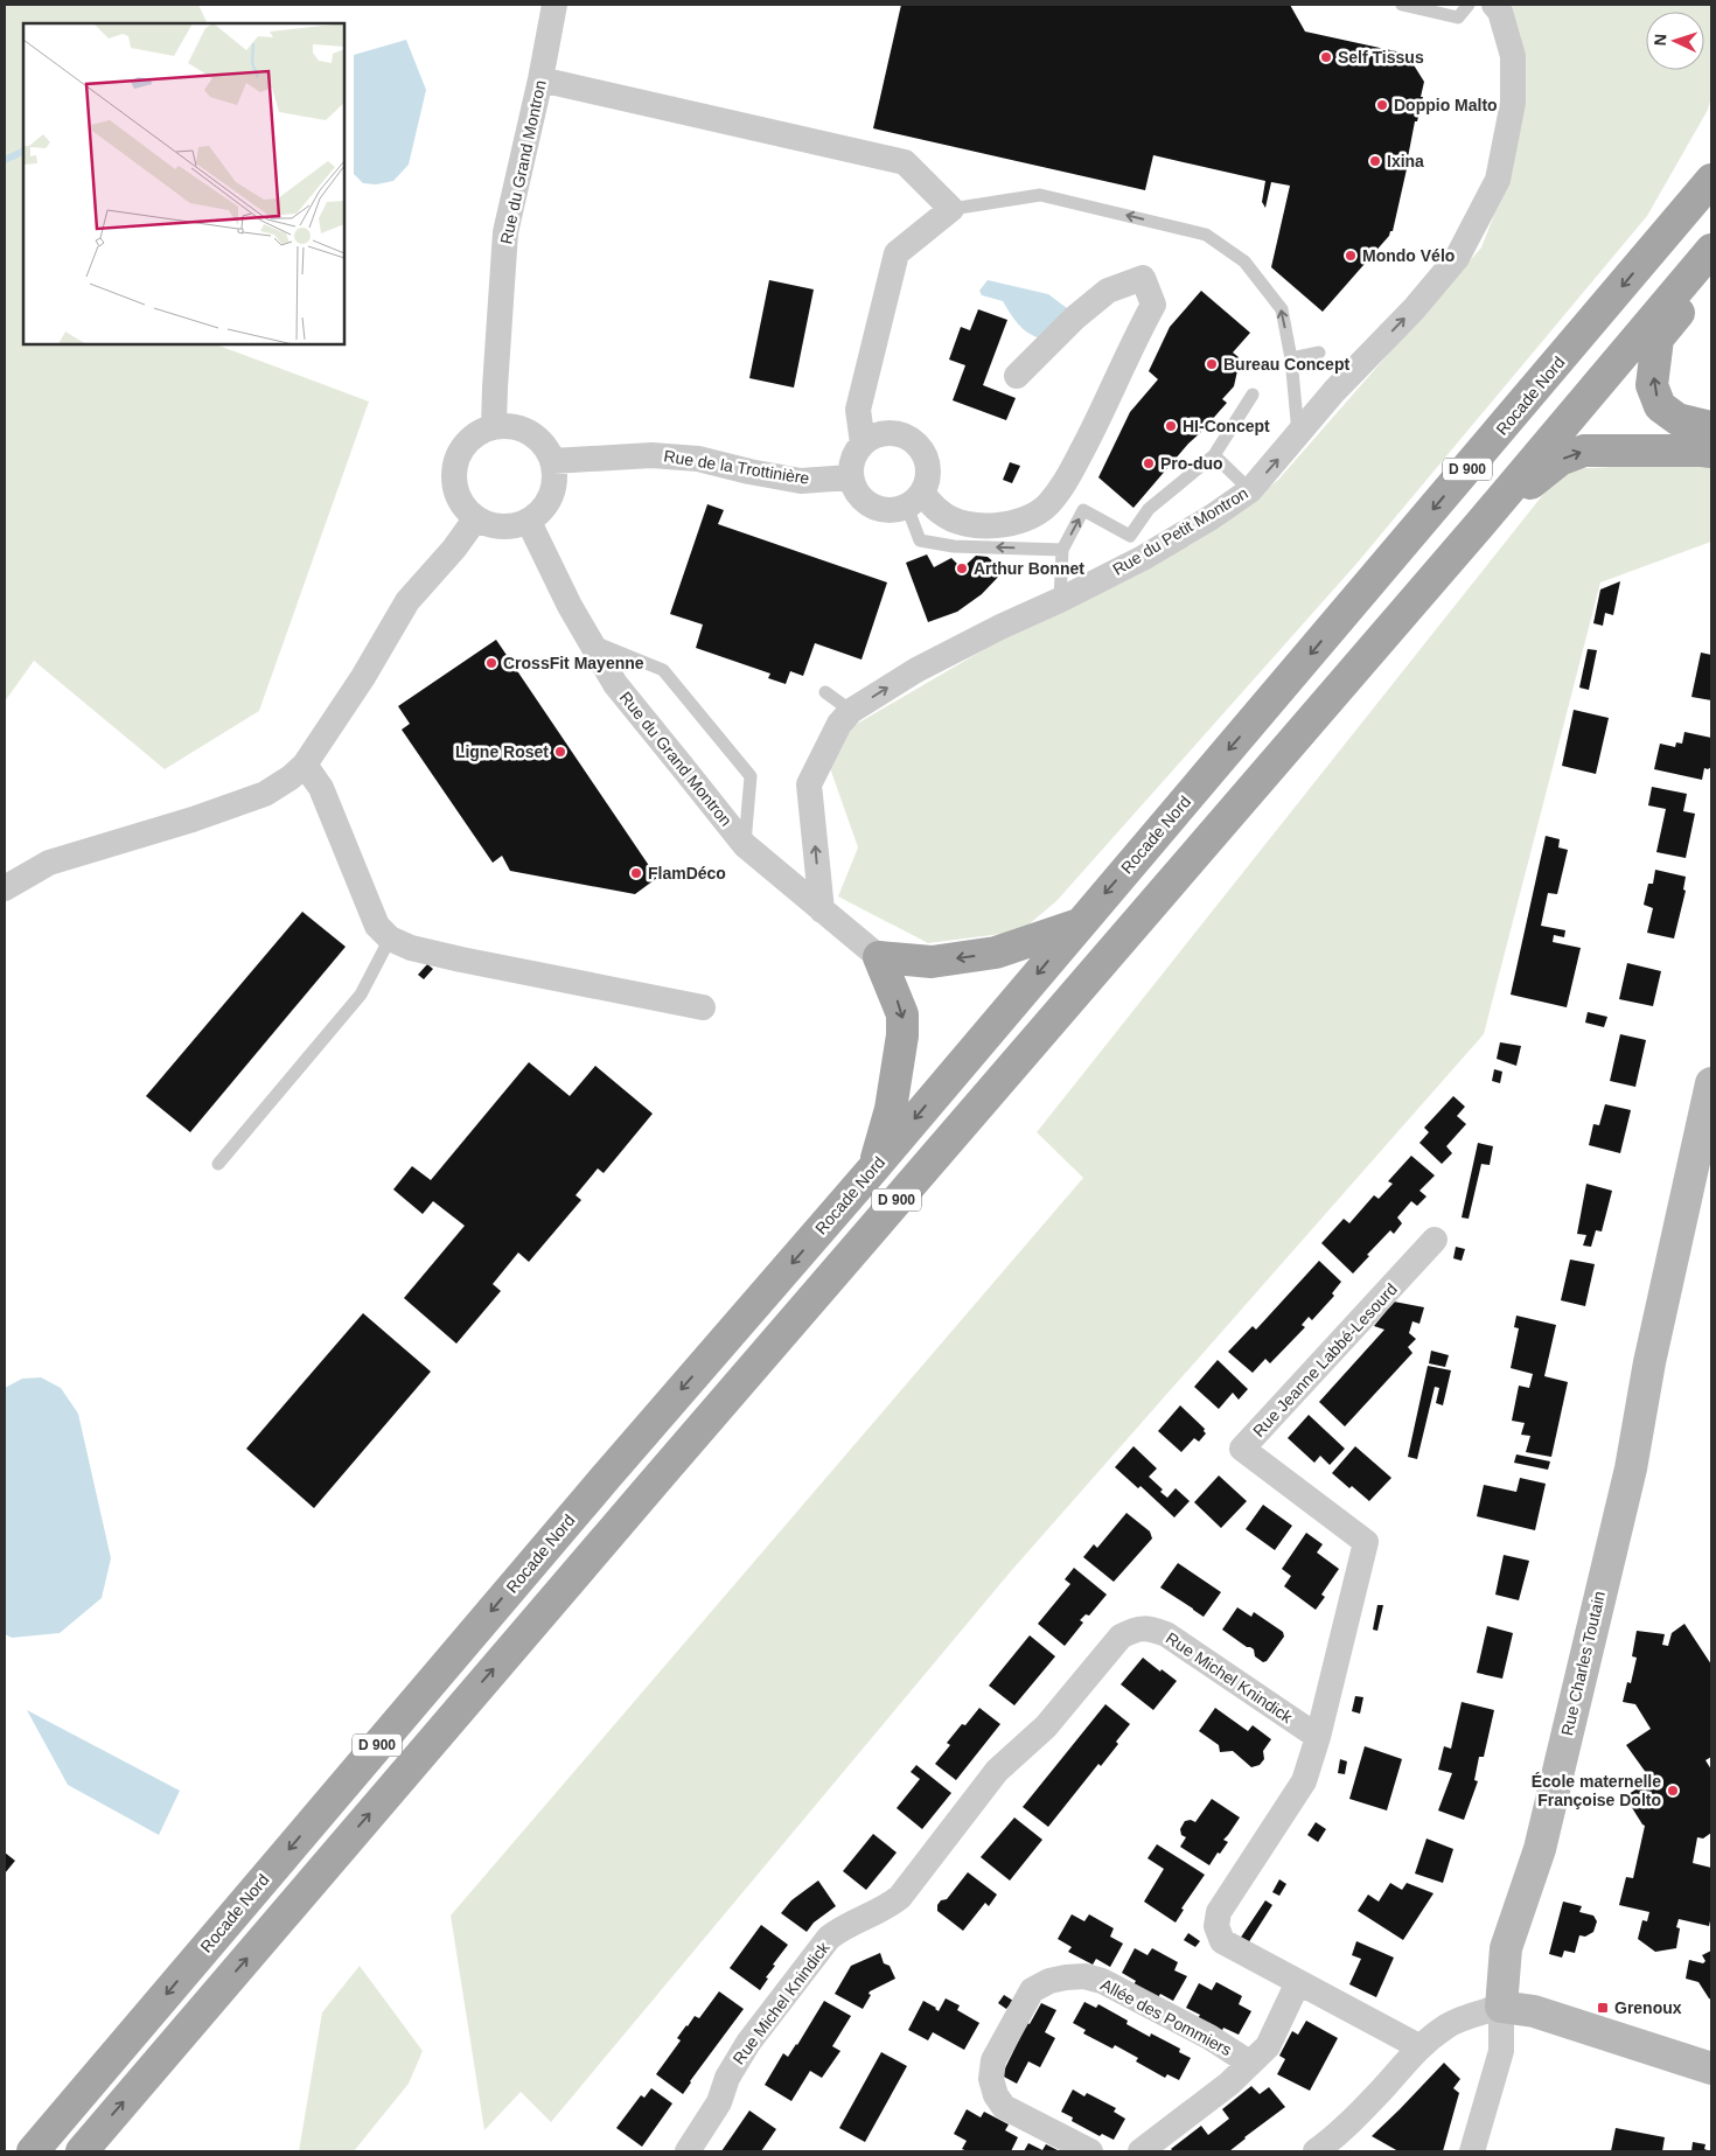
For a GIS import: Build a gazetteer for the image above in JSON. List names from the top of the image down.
{
  "streets": {
    "main road": ["Rocade Nord", "D 900"],
    "street": [
      "Rue du Grand Montron",
      "Rue de la Trottinière",
      "Rue du Petit Montron",
      "Rue Jeanne Labbé-Lesourd",
      "Rue Charles Toutain",
      "Rue Michel Knindick",
      "Allée des Pommiers"
    ]
  },
  "crossings": [
    ["Rue du Grand Montron", "Rue de la Trottinière"],
    ["Rue du Grand Montron", "Rue du Petit Montron"],
    ["Rue Jeanne Labbé-Lesourd", "Rue Michel Knindick"]
  ],
  "one_way": ["Rue du Petit Montron"],
  "places": {
    "other": [
      "Self Tissus",
      "Doppio Malto",
      "Ixina",
      "Mondo Vélo",
      "Bureau Concept",
      "HI-Concept",
      "Pro-duo",
      "Arthur Bonnet",
      "CrossFit Mayenne",
      "Ligne Roset",
      "FlamDéco",
      "École maternelle Françoise Dolto"
    ],
    "transit": ["Grenoux"]
  },
  "north": "left"
}
